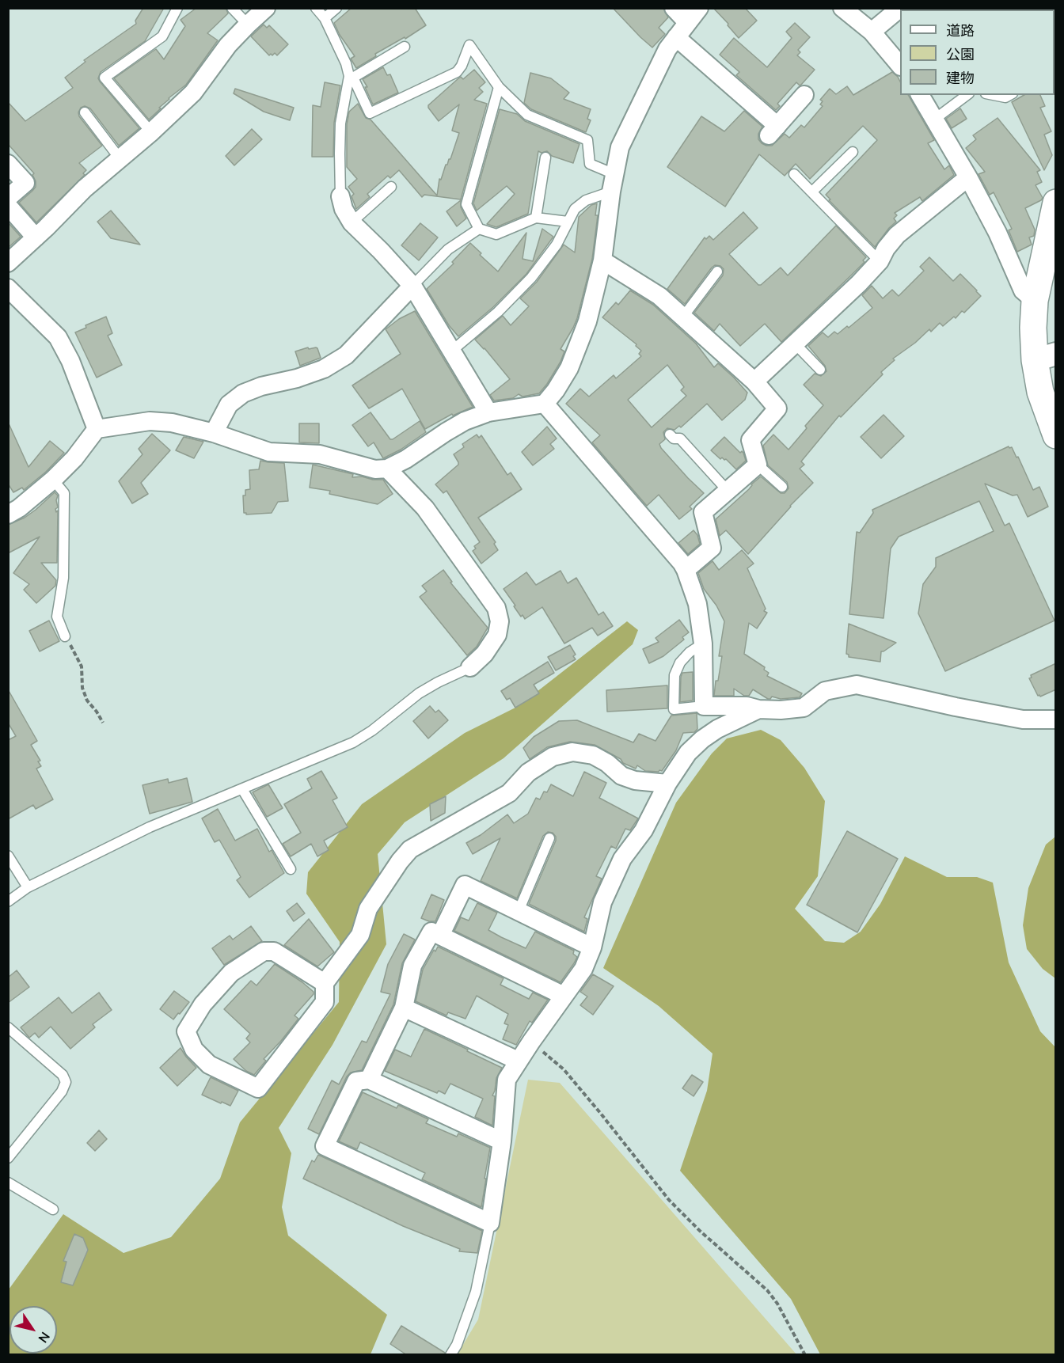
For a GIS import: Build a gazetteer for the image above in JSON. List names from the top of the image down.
{
  "legend": ["道路", "公園", "建物"],
  "north": "bottom right"
}
